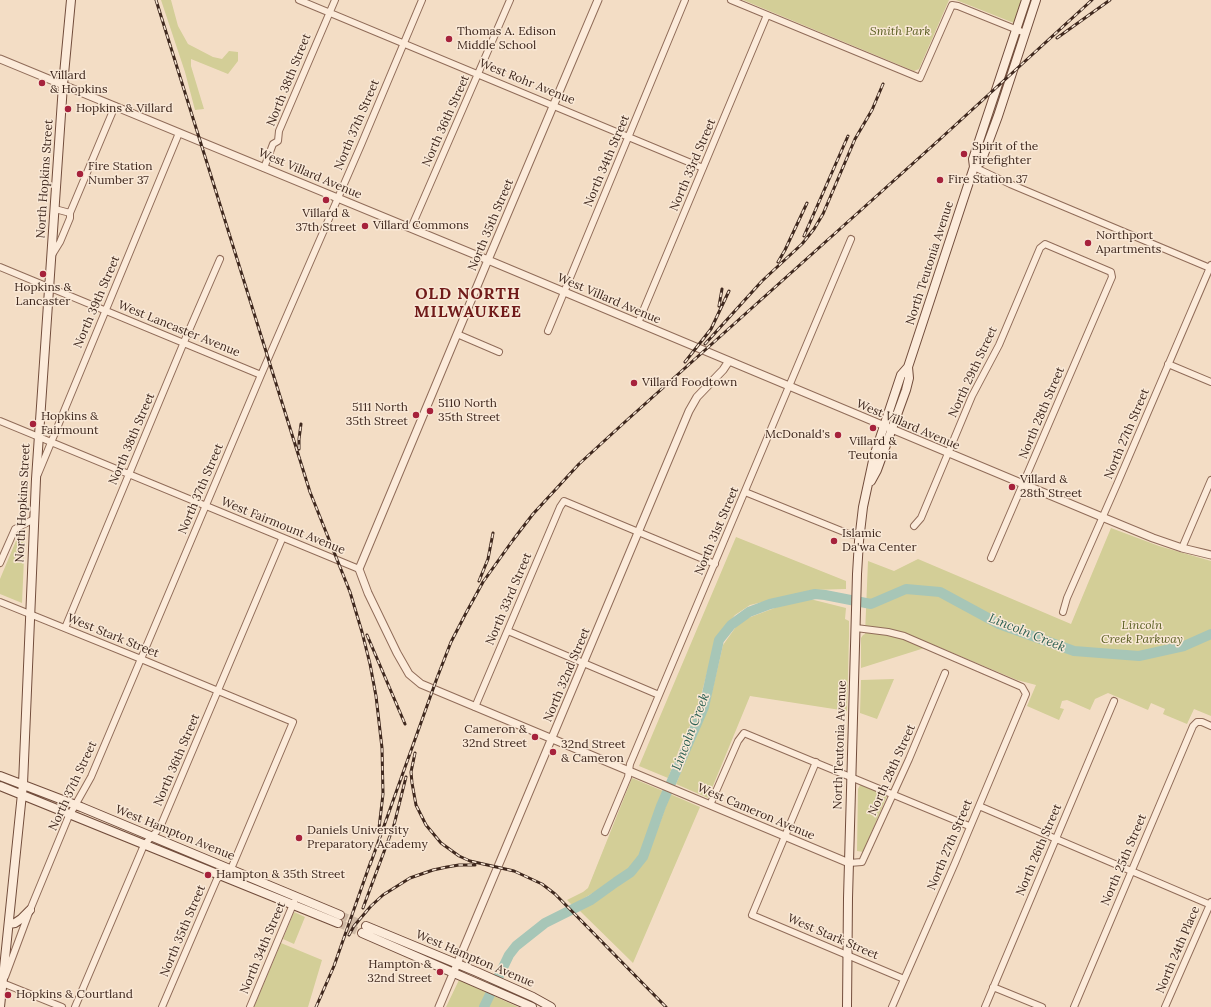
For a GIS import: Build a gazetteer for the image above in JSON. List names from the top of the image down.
{
  "streets": {
    "main road": ["North Hopkins Street", "North Teutonia Avenue", "West Hampton Avenue"],
    "street": [
      "North 38th Street",
      "West Rohr Avenue",
      "North 36th Street",
      "North 37th Street",
      "North 34th Street",
      "North 33rd Street",
      "West Villard Avenue",
      "North 35th Street",
      "North 39th Street",
      "West Lancaster Avenue",
      "North 29th Street",
      "North 28th Street",
      "North 27th Street",
      "West Fairmount Avenue",
      "North 31st Street",
      "West Stark Street",
      "North 32nd Street",
      "West Cameron Avenue",
      "North 26th Street",
      "North 25th Street",
      "North 24th Place"
    ]
  },
  "crossings": [
    ["North 38th Street", "West Rohr Avenue"],
    ["North 38th Street", "West Villard Avenue"],
    ["North 38th Street", "West Lancaster Avenue"],
    ["North 38th Street", "West Fairmount Avenue"],
    ["North 38th Street", "West Stark Street"],
    ["West Rohr Avenue", "North 36th Street"],
    ["West Rohr Avenue", "North 37th Street"],
    ["West Rohr Avenue", "North 34th Street"],
    ["West Rohr Avenue", "North 33rd Street"],
    ["West Rohr Avenue", "North 35th Street"],
    ["North 36th Street", "West Villard Avenue"],
    ["North 36th Street", "West Fairmount Avenue"],
    ["North 36th Street", "West Stark Street"],
    ["North 36th Street", "West Hampton Avenue"],
    ["North 37th Street", "West Villard Avenue"],
    ["North 37th Street", "North Hopkins Street"],
    ["North 37th Street", "West Lancaster Avenue"],
    ["North 37th Street", "West Fairmount Avenue"],
    ["North 37th Street", "West Stark Street"],
    ["North 37th Street", "West Hampton Avenue"],
    ["North 34th Street", "West Villard Avenue"],
    ["North 34th Street", "West Hampton Avenue"],
    ["North 33rd Street", "West Villard Avenue"],
    ["North 33rd Street", "North 32nd Street"],
    ["North 33rd Street", "West Cameron Avenue"],
    ["West Villard Avenue", "North Hopkins Street"],
    ["West Villard Avenue", "North 35th Street"],
    ["West Villard Avenue", "North Teutonia Avenue"],
    ["West Villard Avenue", "North 39th Street"],
    ["West Villard Avenue", "North 29th Street"],
    ["West Villard Avenue", "North 28th Street"],
    ["West Villard Avenue", "North 27th Street"],
    ["West Villard Avenue", "North 31st Street"],
    ["West Villard Avenue", "North 32nd Street"],
    ["North Hopkins Street", "North 39th Street"],
    ["North Hopkins Street", "West Lancaster Avenue"],
    ["North Hopkins Street", "West Fairmount Avenue"],
    ["North Hopkins Street", "West Stark Street"],
    ["North Hopkins Street", "West Hampton Avenue"],
    ["North 35th Street", "West Fairmount Avenue"],
    ["North 35th Street", "West Stark Street"],
    ["North 35th Street", "West Cameron Avenue"],
    ["North 35th Street", "West Hampton Avenue"],
    ["North Teutonia Avenue", "North 28th Street"],
    ["North Teutonia Avenue", "North 27th Street"],
    ["North Teutonia Avenue", "West Stark Street"],
    ["North Teutonia Avenue", "West Cameron Avenue"],
    ["North 39th Street", "West Lancaster Avenue"],
    ["North 39th Street", "West Fairmount Avenue"],
    ["North 29th Street", "North 28th Street"],
    ["North 28th Street", "West Cameron Avenue"],
    ["North 27th Street", "West Stark Street"],
    ["West Fairmount Avenue", "West Cameron Avenue"],
    ["North 31st Street", "West Cameron Avenue"],
    ["West Stark Street", "West Cameron Avenue"],
    ["West Stark Street", "West Hampton Avenue"],
    ["North 32nd Street", "West Cameron Avenue"],
    ["North 32nd Street", "West Hampton Avenue"]
  ],
  "districts": ["OLD NORTH MILWAUKEE"],
  "water": ["Lincoln Creek"],
  "parks": ["Smith Park", "Lincoln Creek Parkway"],
  "places": [
    "Thomas A. Edison Middle School",
    "Villard & Hopkins",
    "Hopkins & Villard",
    "Spirit of the Firefighter",
    "Fire Station Number 37",
    "Fire Station 37",
    "Villard & 37th Street",
    "Villard Commons",
    "Northport Apartments",
    "Hopkins & Lancaster",
    "Villard Foodtown",
    "5110 North 35th Street",
    "5111 North 35th Street",
    "Hopkins & Fairmount",
    "Villard & Teutonia",
    "McDonald's",
    "Villard & 28th Street",
    "Islamic Da'wa Center",
    "Cameron & 32nd Street",
    "32nd Street & Cameron",
    "Daniels University Preparatory Academy",
    "Hampton & 35th Street",
    "Hampton & 32nd Street",
    "Hopkins & Courtland"
  ]
}
